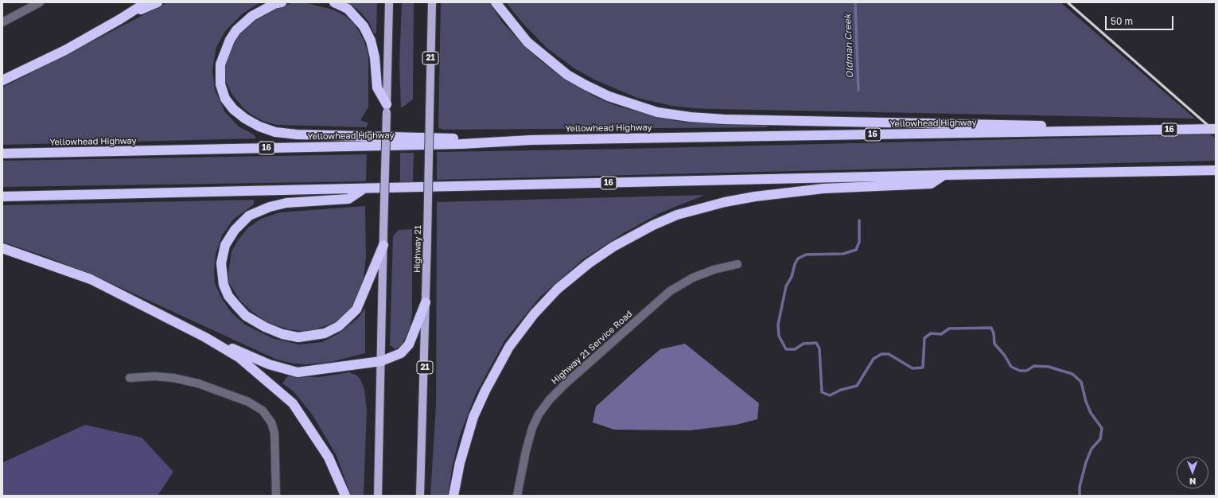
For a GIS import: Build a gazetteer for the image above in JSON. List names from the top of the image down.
{
  "streets": {
    "highway": ["Yellowhead Highway", "16"],
    "main road": ["21", "Highway 21"],
    "street": ["Highway 21 Service Road"]
  },
  "water": ["Oldman Creek"],
  "scale_bar": "50 m",
  "north": "bottom"
}
